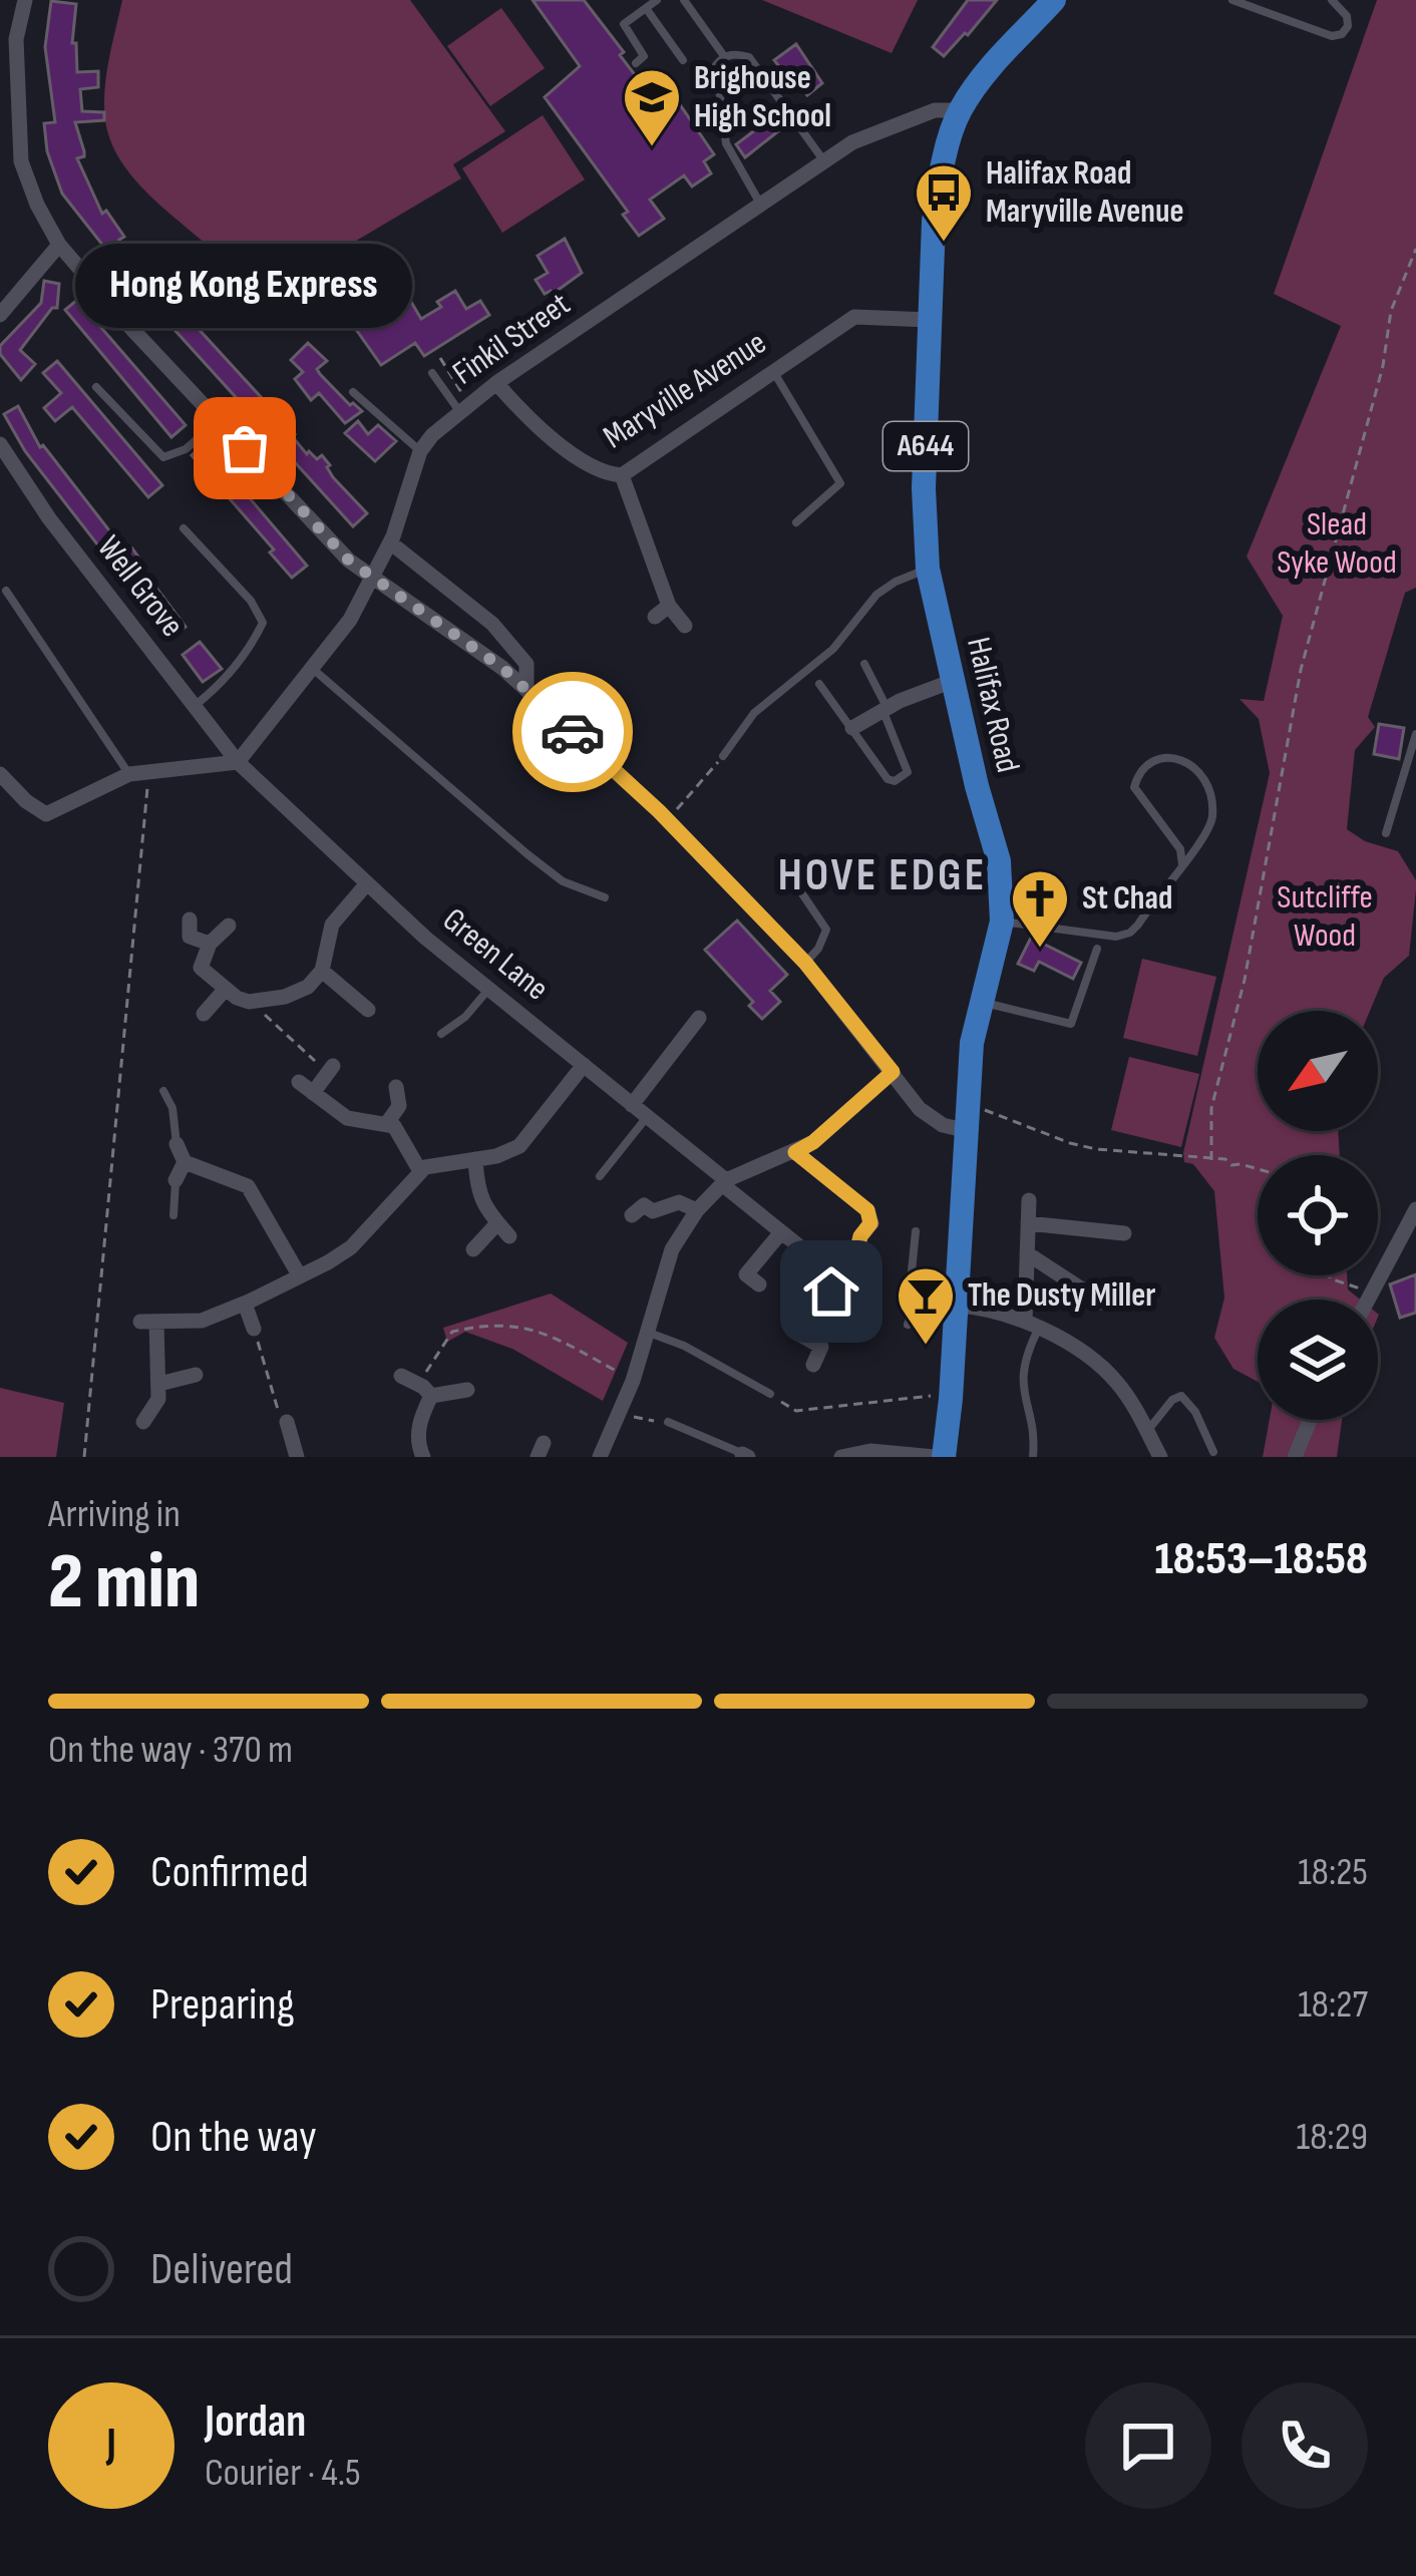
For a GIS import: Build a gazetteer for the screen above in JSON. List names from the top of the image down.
{
  "streets": {
    "main road": ["A644", "Halifax Road"],
    "street": [
      "Finkil Street",
      "Maryville Avenue",
      "Well Grove",
      "Green Lane"
    ]
  },
  "crossings": [
    ["Finkil Street", "Maryville Avenue"],
    ["Finkil Street", "Well Grove"],
    ["Finkil Street", "Halifax Road"],
    ["Finkil Street", "Green Lane"],
    ["Maryville Avenue", "Halifax Road"],
    ["Well Grove", "Green Lane"]
  ],
  "districts": ["HOVE EDGE"],
  "parks": ["Slead Syke Wood", "Sutcliffe Wood"],
  "places": {
    "school or university": ["Brighouse High School"],
    "bus stop": ["Halifax Road Maryville Avenue"],
    "other": ["Hong Kong Express"],
    "church": ["St Chad"],
    "bar": ["The Dusty Miller"]
  },
  "north": "bottom left",
  "page": {
    "bubble": "Hong Kong Express",
    "heading": ["2 min", "Arriving in", "18:53–18:58"],
    "panel": ["Jordan", "Courier · 4.5"],
    "bar": "On the way · 370 m",
    "list": [
      ["Confirmed", "18:25"],
      ["Preparing", "18:27"],
      ["On the way", "18:29"],
      "Delivered"
    ],
    "round": "J"
  }
}
